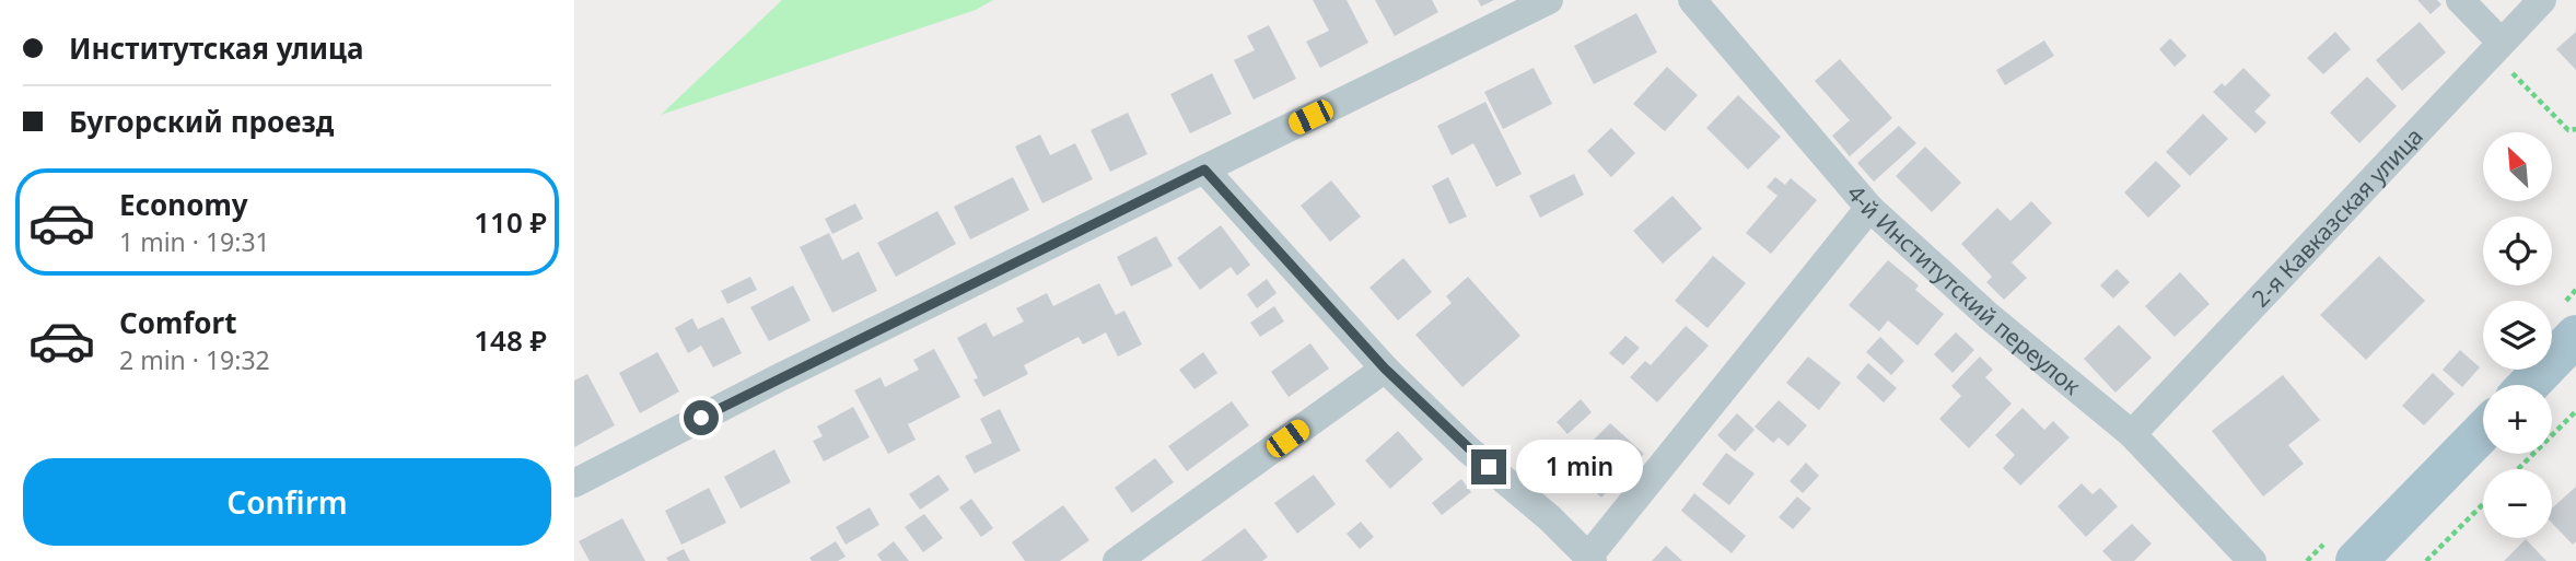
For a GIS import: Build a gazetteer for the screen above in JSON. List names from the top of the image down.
{
  "streets": {
    "street": ["2-я Кавказская улица", "4-й Институтский переулок"]
  },
  "crossings": [
    ["2-я Кавказская улица", "4-й Институтский переулок"]
  ],
  "north": "top left",
  "page": {
    "banner": ["Институтская улица", "Бугорский проезд"],
    "map_buttons": ["+", "−"],
    "list": [
      {
        "name": "Economy",
        "note": "1 min · 19:31",
        "value": "110 ₽"
      },
      {
        "name": "Comfort",
        "note": "2 min · 19:32",
        "value": "148 ₽"
      }
    ],
    "bubble": "1 min",
    "buttons": "Confirm"
  }
}
